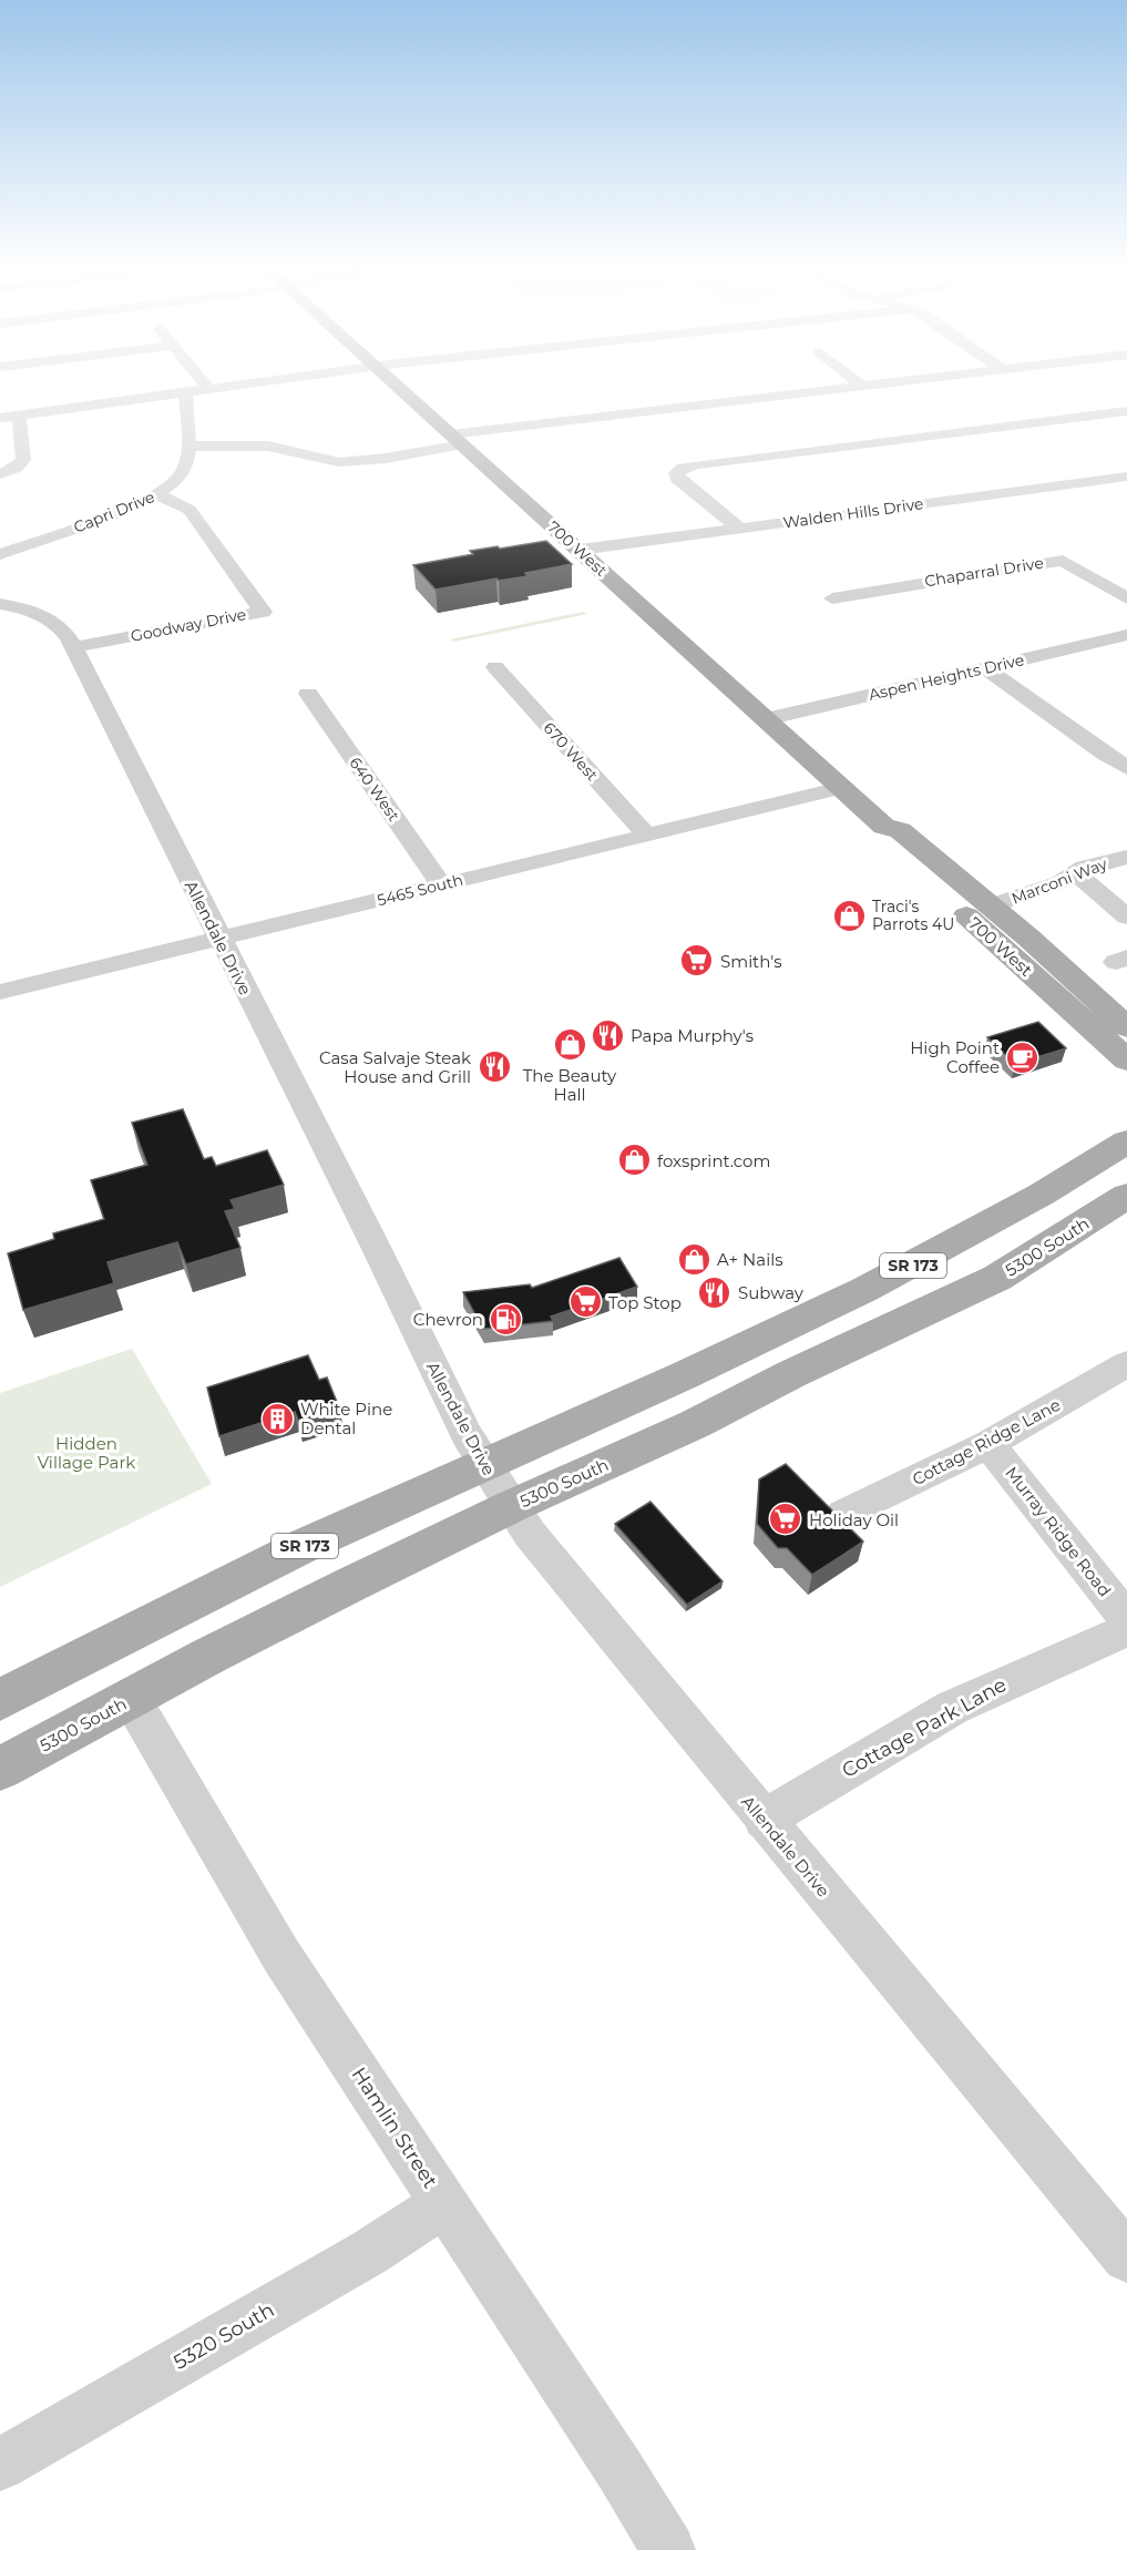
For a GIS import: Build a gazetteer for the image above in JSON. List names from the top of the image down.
{
  "streets": {
    "main road": ["700 West", "5300 South", "SR 173"],
    "street": [
      "Capri Drive",
      "Walden Hills Drive",
      "Chaparral Drive",
      "Goodway Drive",
      "Aspen Heights Drive",
      "670 West",
      "640 West",
      "Marconi Way",
      "5465 South",
      "Allendale Drive",
      "Cottage Ridge Lane",
      "Murray Ridge Road",
      "Cottage Park Lane",
      "Hamlin Street",
      "5320 South"
    ]
  },
  "crossings": [
    ["Capri Drive", "Goodway Drive"],
    ["Walden Hills Drive", "700 West"],
    ["700 West", "Aspen Heights Drive"],
    ["700 West", "Marconi Way"],
    ["700 West", "5465 South"],
    ["Goodway Drive", "Allendale Drive"],
    ["670 West", "5465 South"],
    ["640 West", "5465 South"],
    ["5465 South", "Allendale Drive"],
    ["Allendale Drive", "5300 South"],
    ["Allendale Drive", "SR 173"],
    ["Allendale Drive", "Cottage Park Lane"],
    ["5300 South", "Hamlin Street"],
    ["Cottage Ridge Lane", "Murray Ridge Road"],
    ["Hamlin Street", "5320 South"]
  ],
  "parks": ["Hidden Village Park"],
  "places": {
    "shop": [
      "Traci's Parrots 4U",
      "The Beauty Hall",
      "foxsprint.com",
      "A+ Nails"
    ],
    "supermarket": ["Smith's", "Top Stop", "Holiday Oil"],
    "restaurant": ["Papa Murphy's", "Casa Salvaje Steak House and Grill", "Subway"],
    "cafe": ["High Point Coffee"],
    "fuel station": ["Chevron"],
    "building": ["White Pine Dental"]
  }
}
